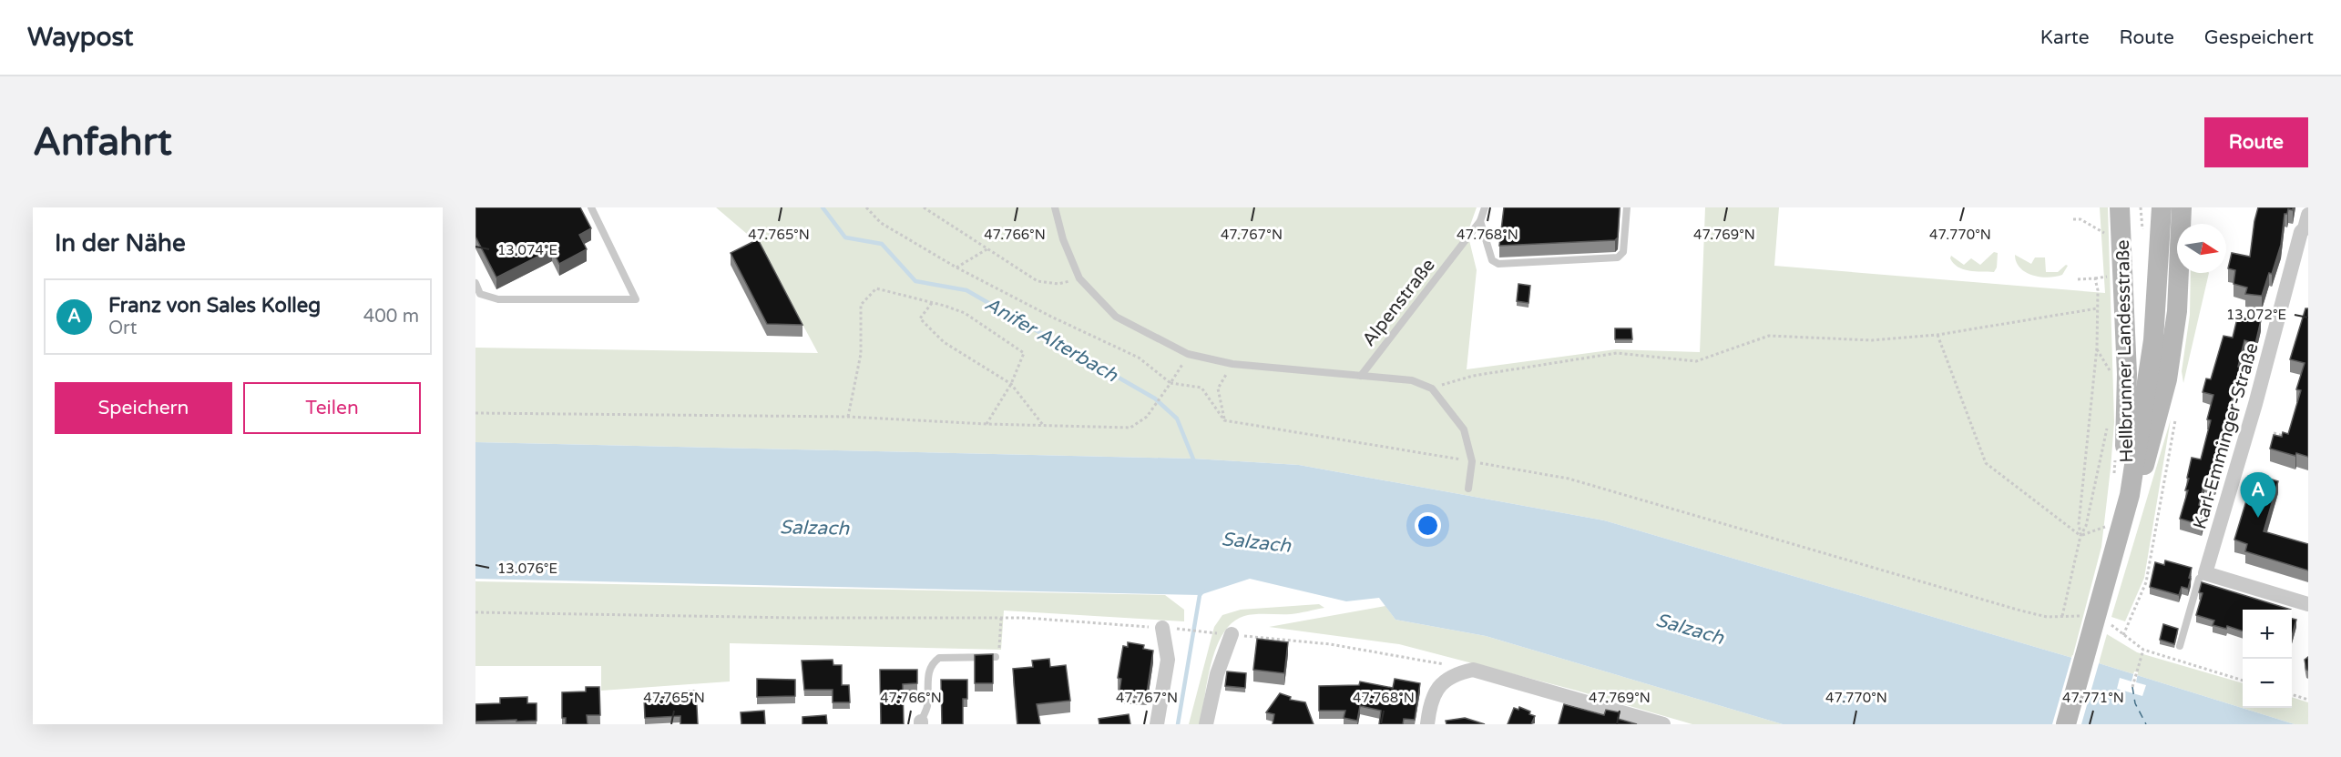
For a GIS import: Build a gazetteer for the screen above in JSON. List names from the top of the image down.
{
  "streets": {
    "main road": ["Hellbrunner Landesstraße"],
    "street": ["Karl-Emminger-Straße"],
    "lane": ["Alpenstraße"]
  },
  "water": ["Anifer Alterbach", "Salzach"],
  "north": "right",
  "page": {
    "header": "Waypost",
    "nav": ["Karte", "Route", "Gespeichert"],
    "buttons": [
      "Route",
      ["Speichern", "Teilen"]
    ],
    "title": "Anfahrt",
    "heading": "In der Nähe",
    "list": [
      {
        "mark": "A",
        "name": "Franz von Sales Kolleg",
        "note": "Ort",
        "value": "400 m"
      }
    ],
    "pins": "A",
    "map_buttons": ["+", "−"]
  },
  "coordinates": [
    "47.765°N",
    "47.766°N",
    "47.767°N",
    "47.768°N",
    "47.769°N",
    "47.770°N",
    "13.074°E",
    "13.072°E",
    "13.076°E",
    "47.771°N"
  ]
}
